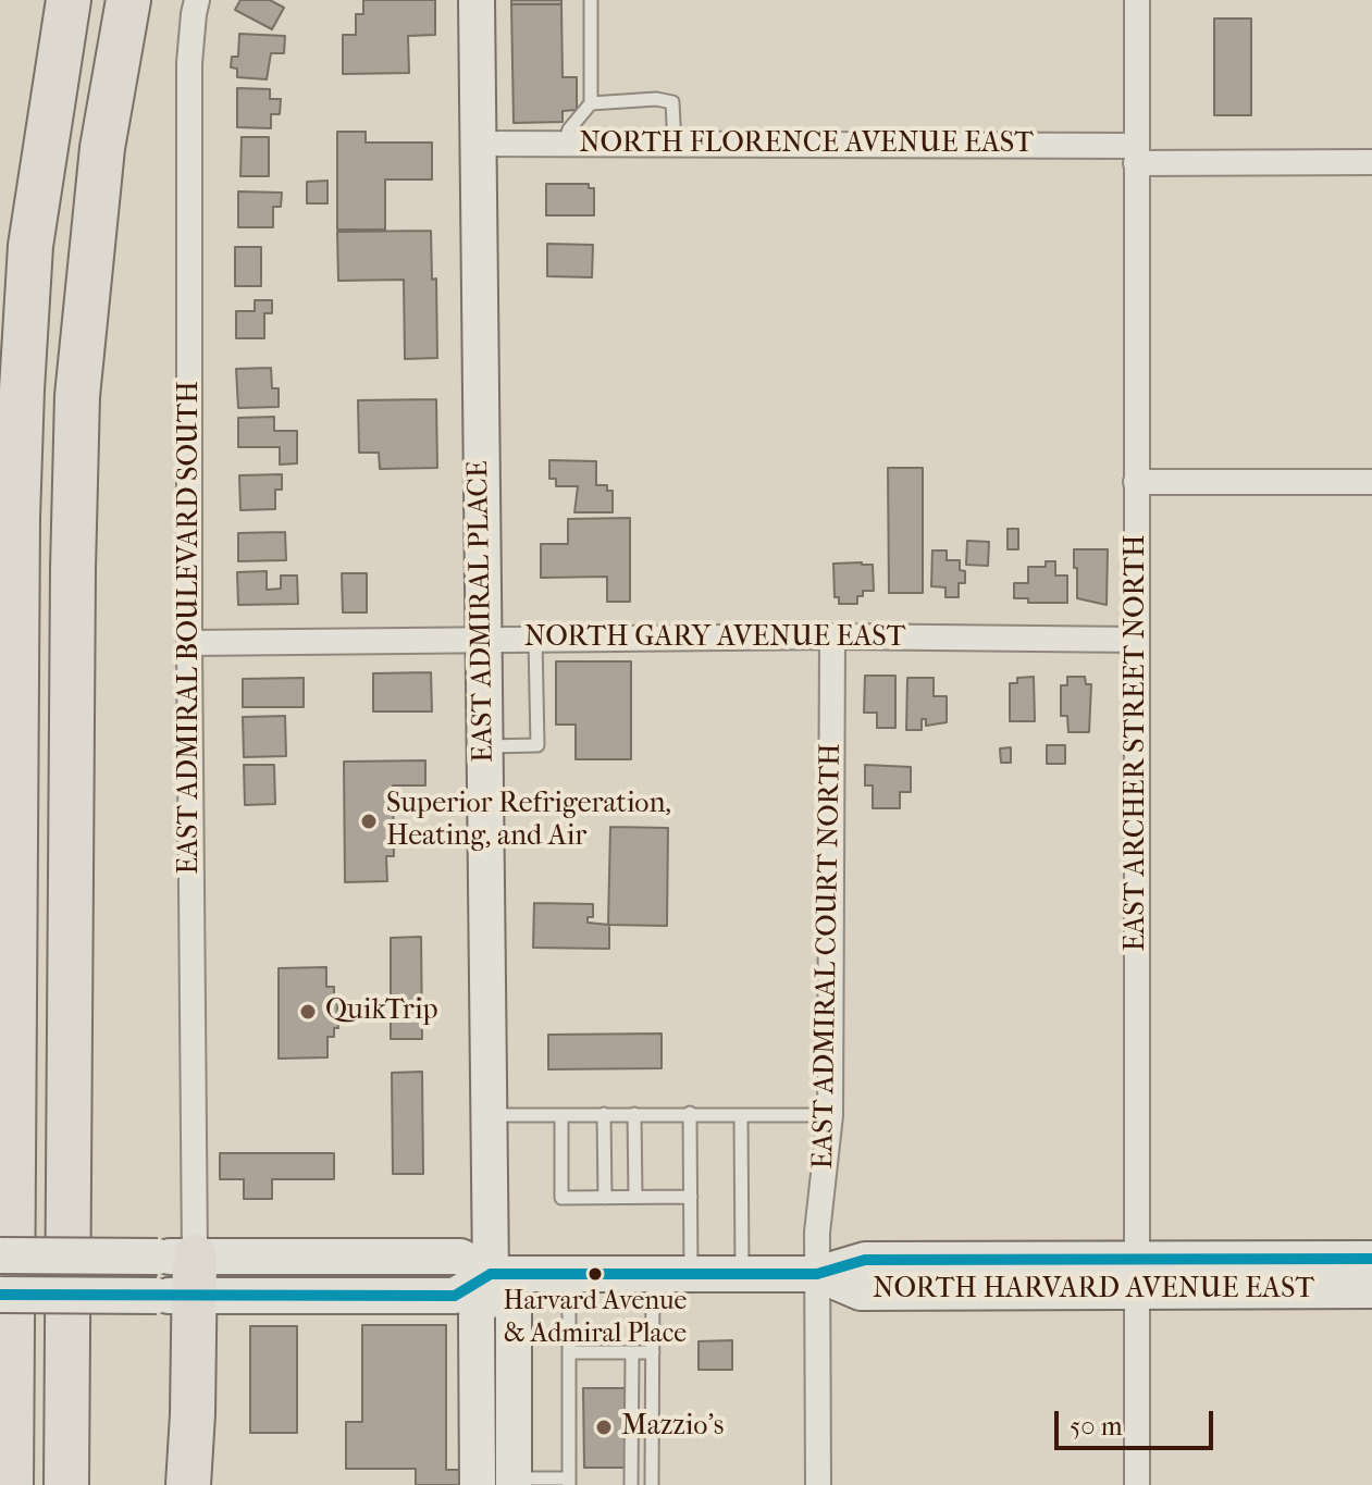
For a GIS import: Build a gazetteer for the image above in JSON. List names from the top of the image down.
{
  "streets": {
    "main road": ["EAST ADMIRAL PLACE", "NORTH HARVARD AVENUE EAST"],
    "street": [
      "NORTH FLORENCE AVENUE EAST",
      "EAST ADMIRAL BOULEVARD SOUTH",
      "NORTH GARY AVENUE EAST",
      "EAST ARCHER STREET NORTH",
      "EAST ADMIRAL COURT NORTH"
    ]
  },
  "crossings": [
    ["NORTH FLORENCE AVENUE EAST", "EAST ADMIRAL PLACE"],
    ["NORTH FLORENCE AVENUE EAST", "EAST ARCHER STREET NORTH"],
    ["EAST ADMIRAL PLACE", "NORTH GARY AVENUE EAST"],
    ["EAST ADMIRAL PLACE", "NORTH HARVARD AVENUE EAST"],
    ["EAST ADMIRAL BOULEVARD SOUTH", "NORTH GARY AVENUE EAST"],
    ["NORTH GARY AVENUE EAST", "EAST ARCHER STREET NORTH"],
    ["NORTH GARY AVENUE EAST", "EAST ADMIRAL COURT NORTH"],
    ["EAST ARCHER STREET NORTH", "NORTH HARVARD AVENUE EAST"],
    ["EAST ADMIRAL COURT NORTH", "NORTH HARVARD AVENUE EAST"]
  ],
  "places": [
    "Superior Refrigeration, Heating, and Air",
    "QuikTrip",
    "Harvard Avenue & Admiral Place",
    "Mazzio's"
  ],
  "scale_bar": "50 m"
}
